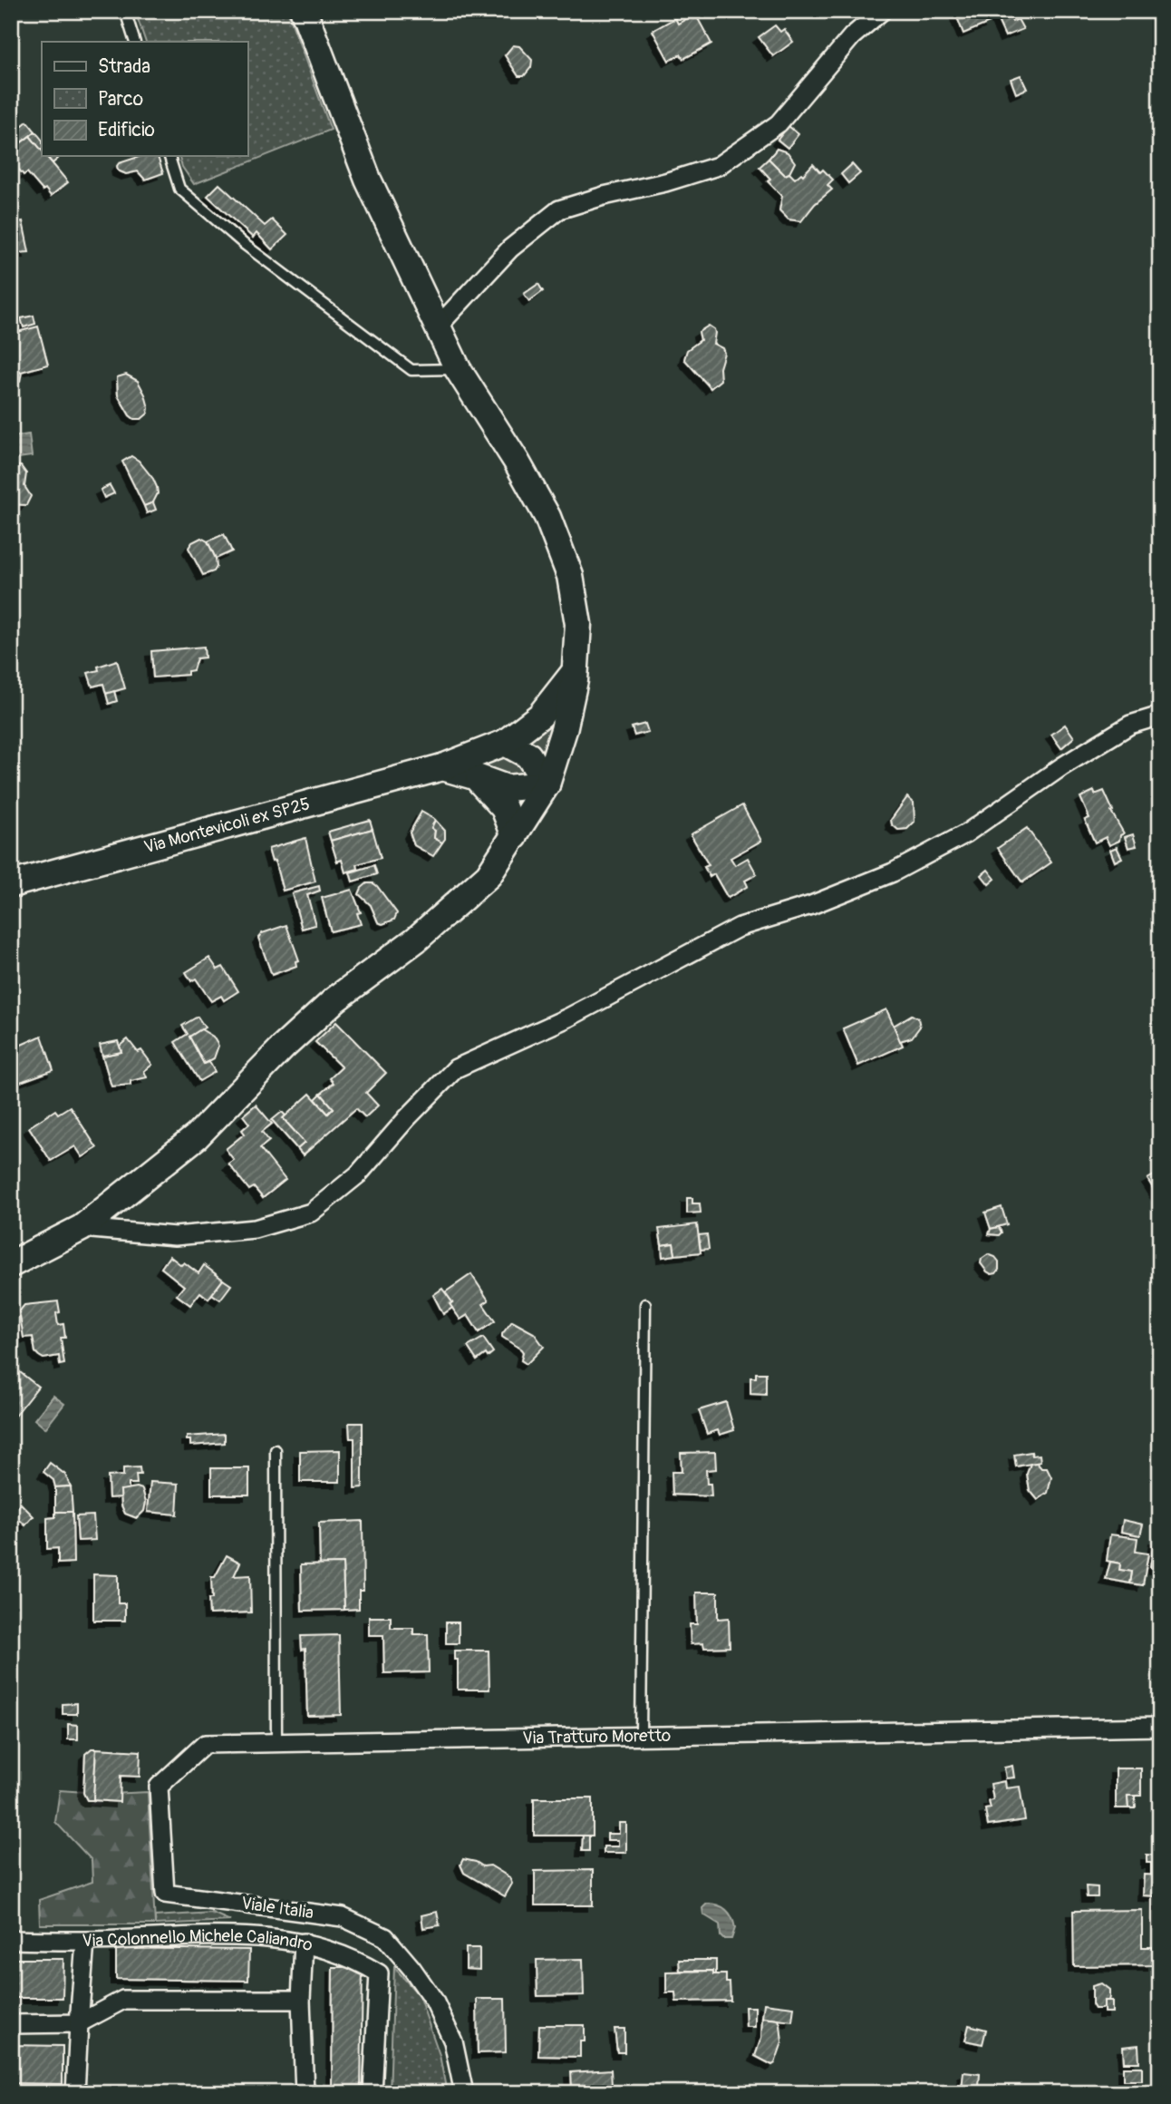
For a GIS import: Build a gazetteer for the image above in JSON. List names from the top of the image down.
{
  "streets": {
    "street": [
      "Via Montevicoli ex SP25",
      "Via Tratturo Moretto",
      "Viale Italia",
      "Via Colonnello Michele Caliandro"
    ]
  },
  "crossings": [
    ["Via Tratturo Moretto", "Viale Italia"]
  ],
  "legend": ["Strada", "Parco", "Edificio"]
}
